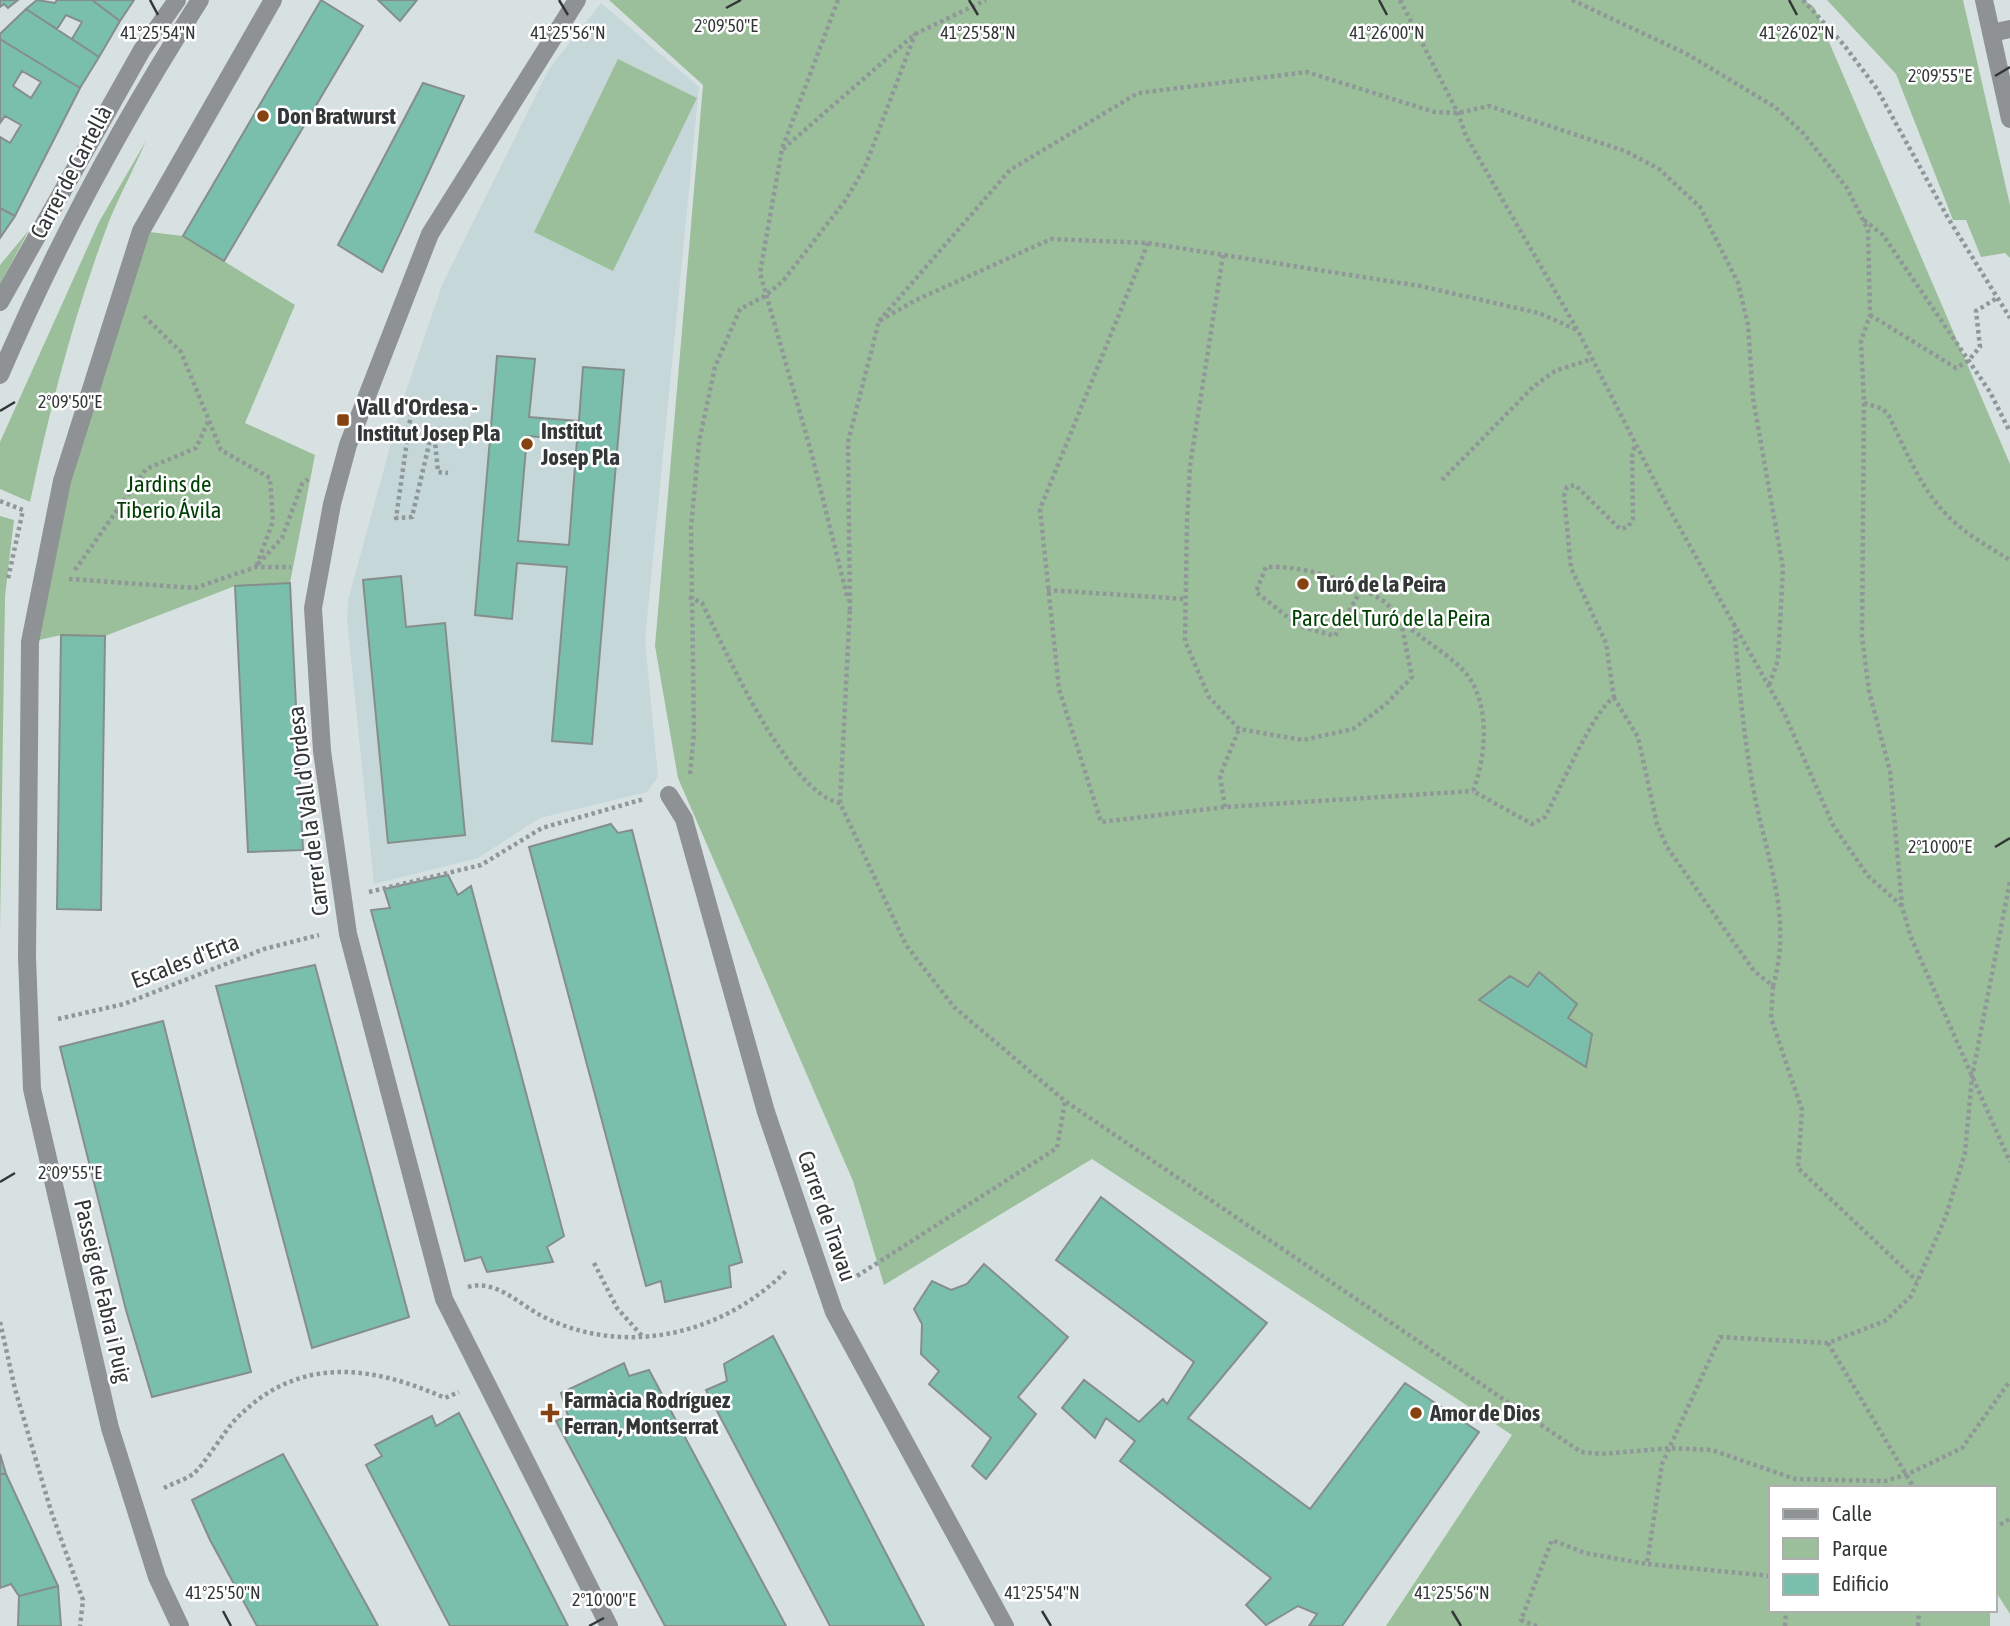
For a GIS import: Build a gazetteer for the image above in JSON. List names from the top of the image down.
{
  "streets": {
    "street": [
      "Carrer de Cartellà",
      "Carrer de la Vall d'Ordesa",
      "Carrer de Travau",
      "Passeig de Fabra i Puig"
    ],
    "path": ["Escales d'Erta"]
  },
  "parks": ["Jardins de Tiberio Ávila", "Parc del Turó de la Peira"],
  "places": {
    "other": [
      "Don Bratwurst",
      "Institut Josep Pla",
      "Turó de la Peira",
      "Amor de Dios"
    ],
    "transit": ["Vall d'Ordesa - Institut Josep Pla"],
    "health": ["Farmàcia Rodríguez Ferran, Montserrat"]
  },
  "legend": ["Calle", "Parque", "Edificio"],
  "coordinates": [
    "2°09'50\"E",
    "41°25'54\"N",
    "41°25'56\"N",
    "41°25'58\"N",
    "41°26'00\"N",
    "41°26'02\"N",
    "2°09'55\"E",
    "2°10'00\"E",
    "41°25'50\"N"
  ]
}
